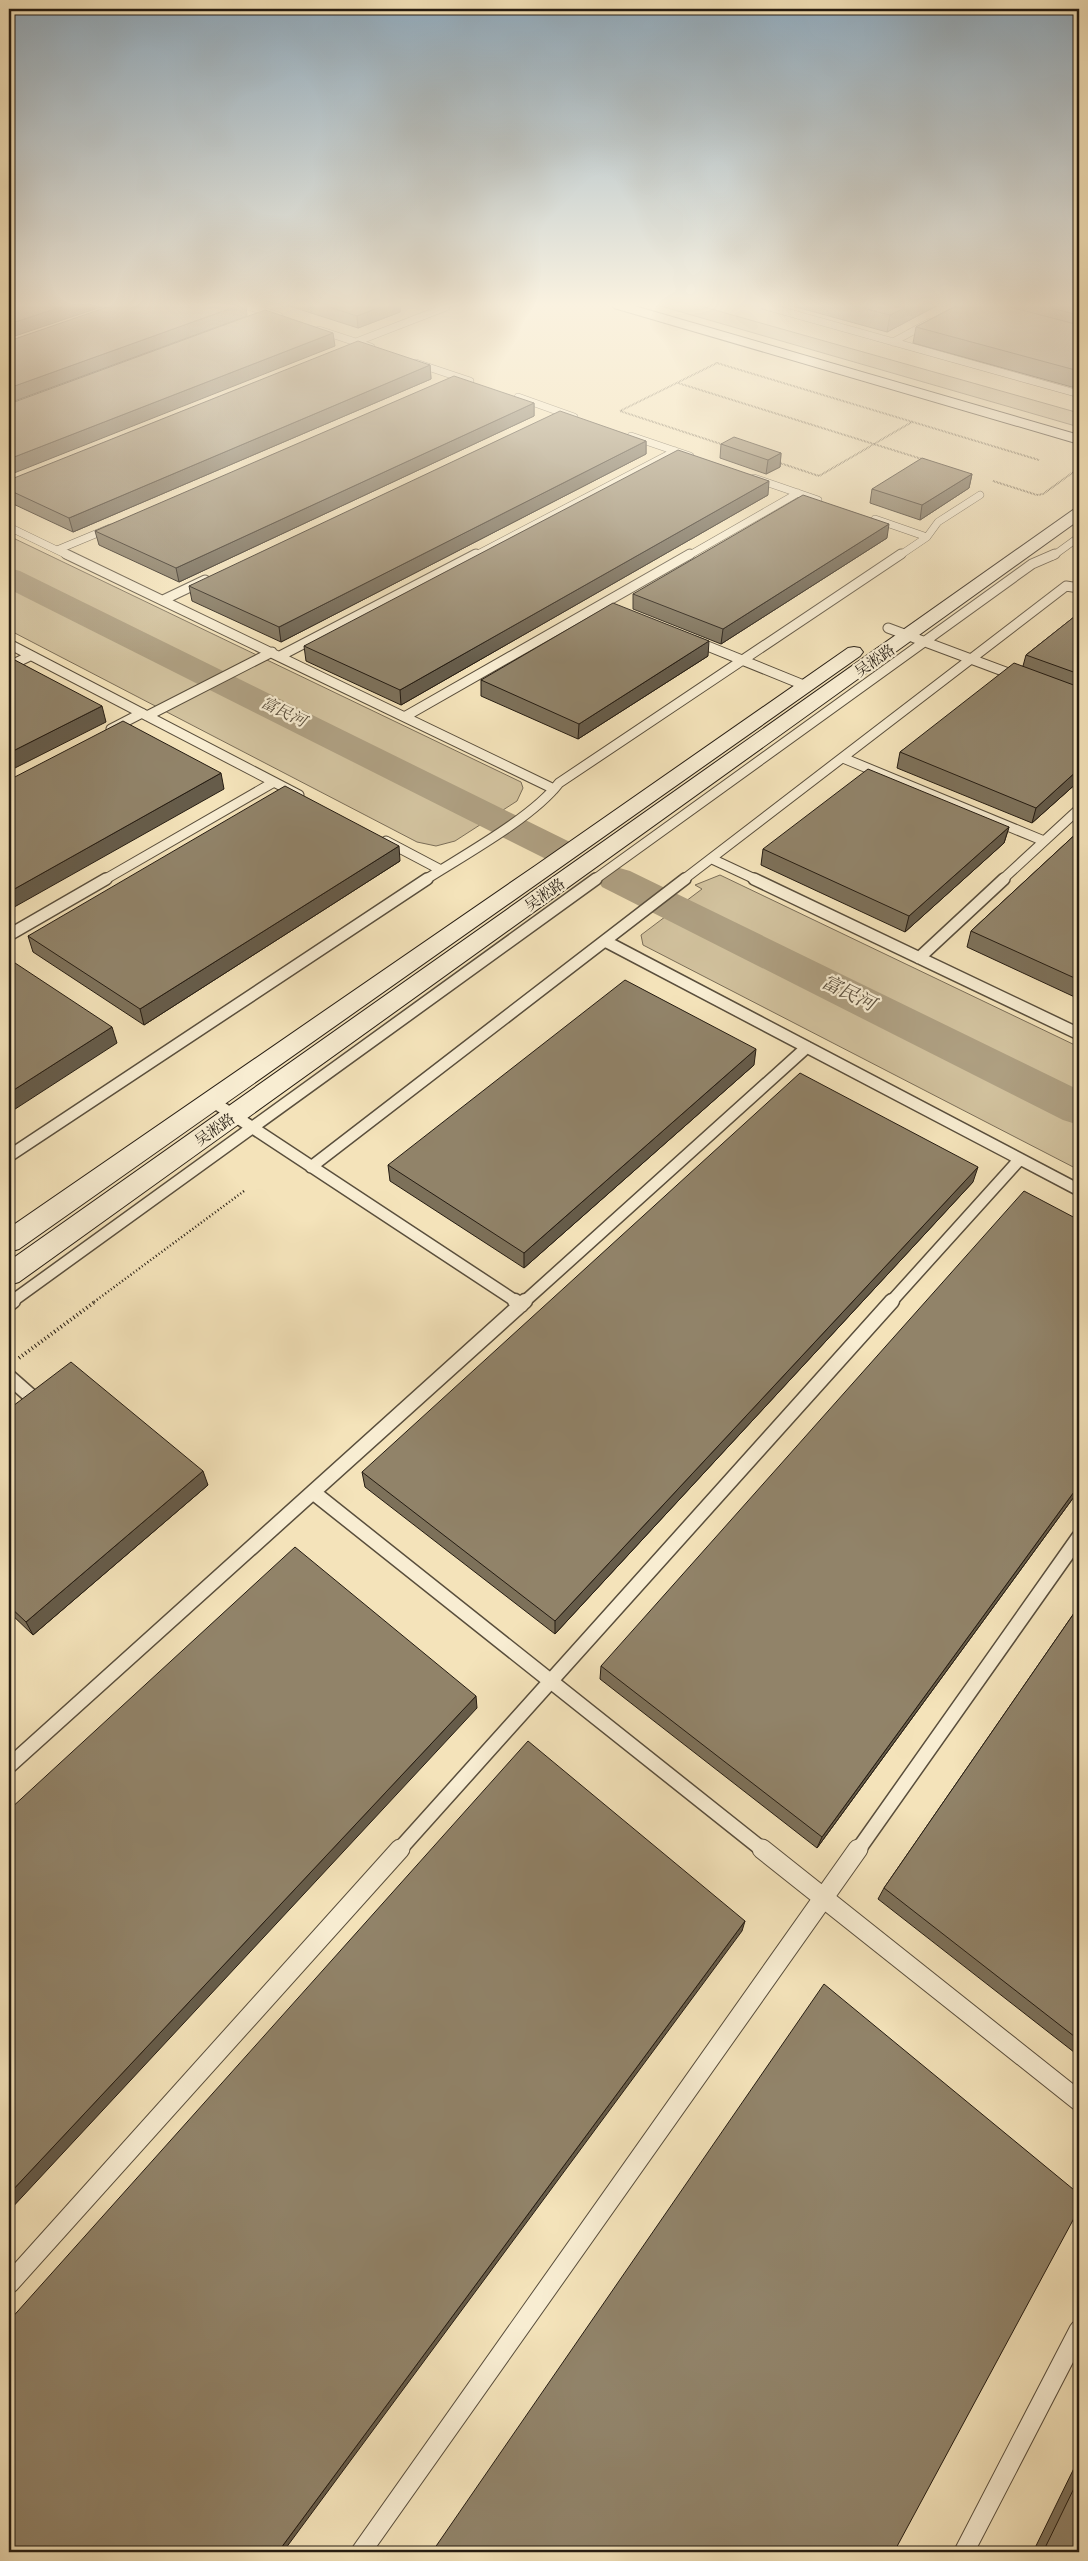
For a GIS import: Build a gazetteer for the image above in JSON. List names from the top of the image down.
{
  "streets": {
    "main road": ["吴淞路"]
  },
  "water": ["富民河"]
}
